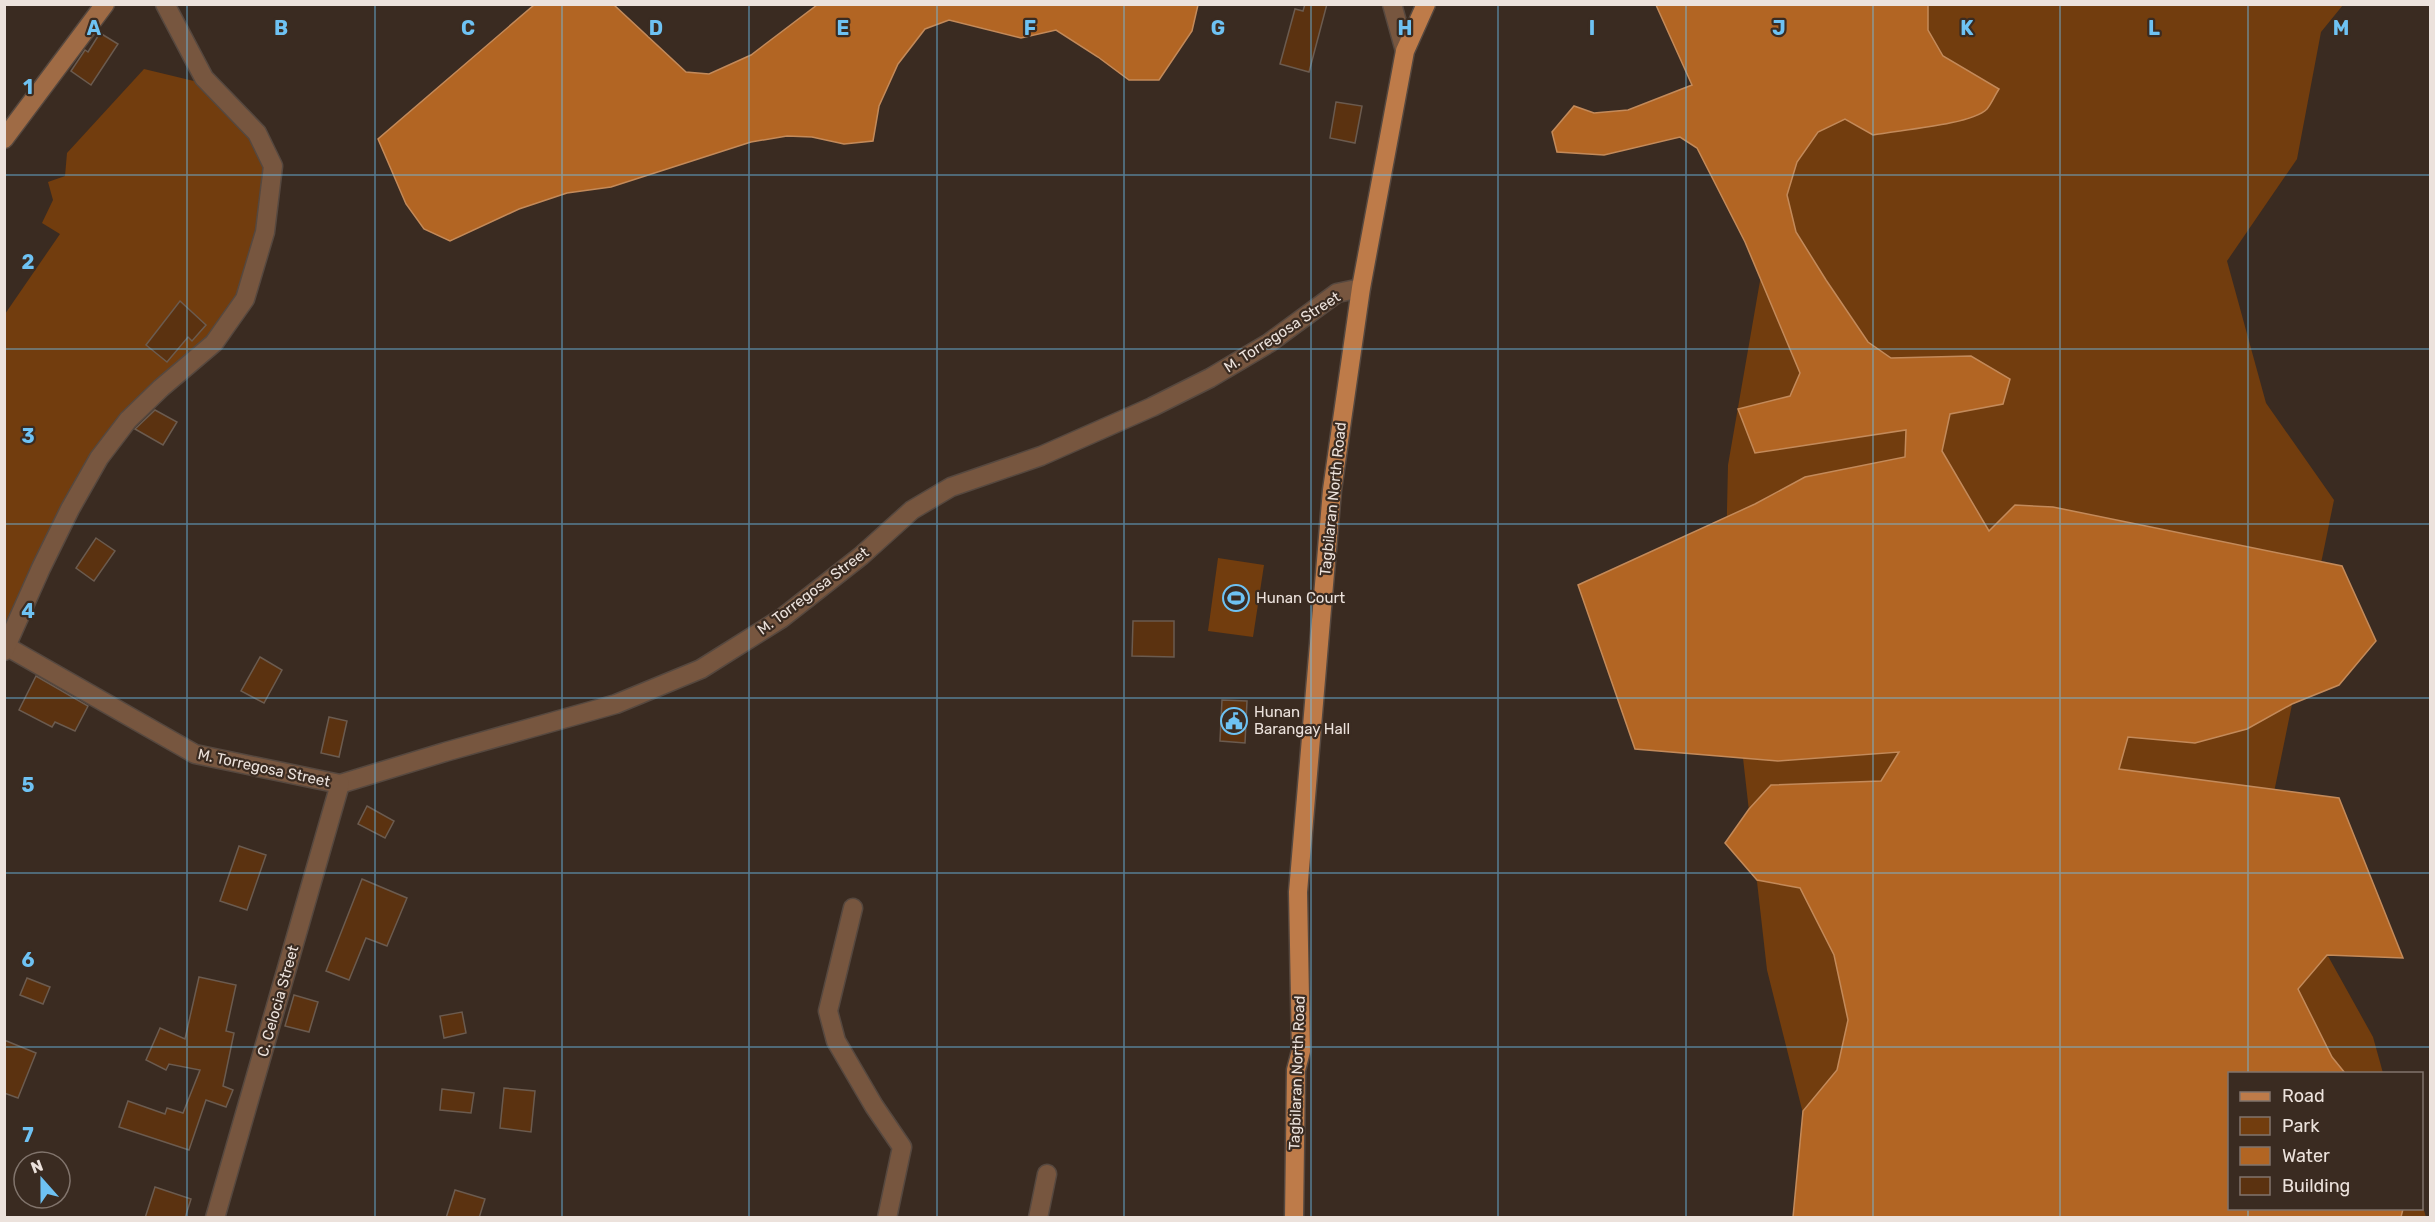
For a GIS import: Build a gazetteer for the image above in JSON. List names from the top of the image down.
{
  "streets": {
    "main road": ["Tagbilaran North Road"],
    "street": ["M. Torregosa Street", "C. Celocia Street"]
  },
  "crossings": [
    ["M. Torregosa Street", "Tagbilaran North Road"],
    ["M. Torregosa Street", "C. Celocia Street"]
  ],
  "places": {
    "sports": ["Hunan Court"],
    "public building": ["Hunan Barangay Hall"]
  },
  "legend": [
    "Road",
    "Park",
    "Water",
    "Building"
  ],
  "north": "top",
  "grid": {
    "columns": [
      "A",
      "B",
      "C",
      "D",
      "E",
      "F",
      "G",
      "H",
      "I",
      "J",
      "K",
      "L",
      "M"
    ],
    "rows": [
      "1",
      "2",
      "3",
      "4",
      "5",
      "6",
      "7"
    ]
  }
}
